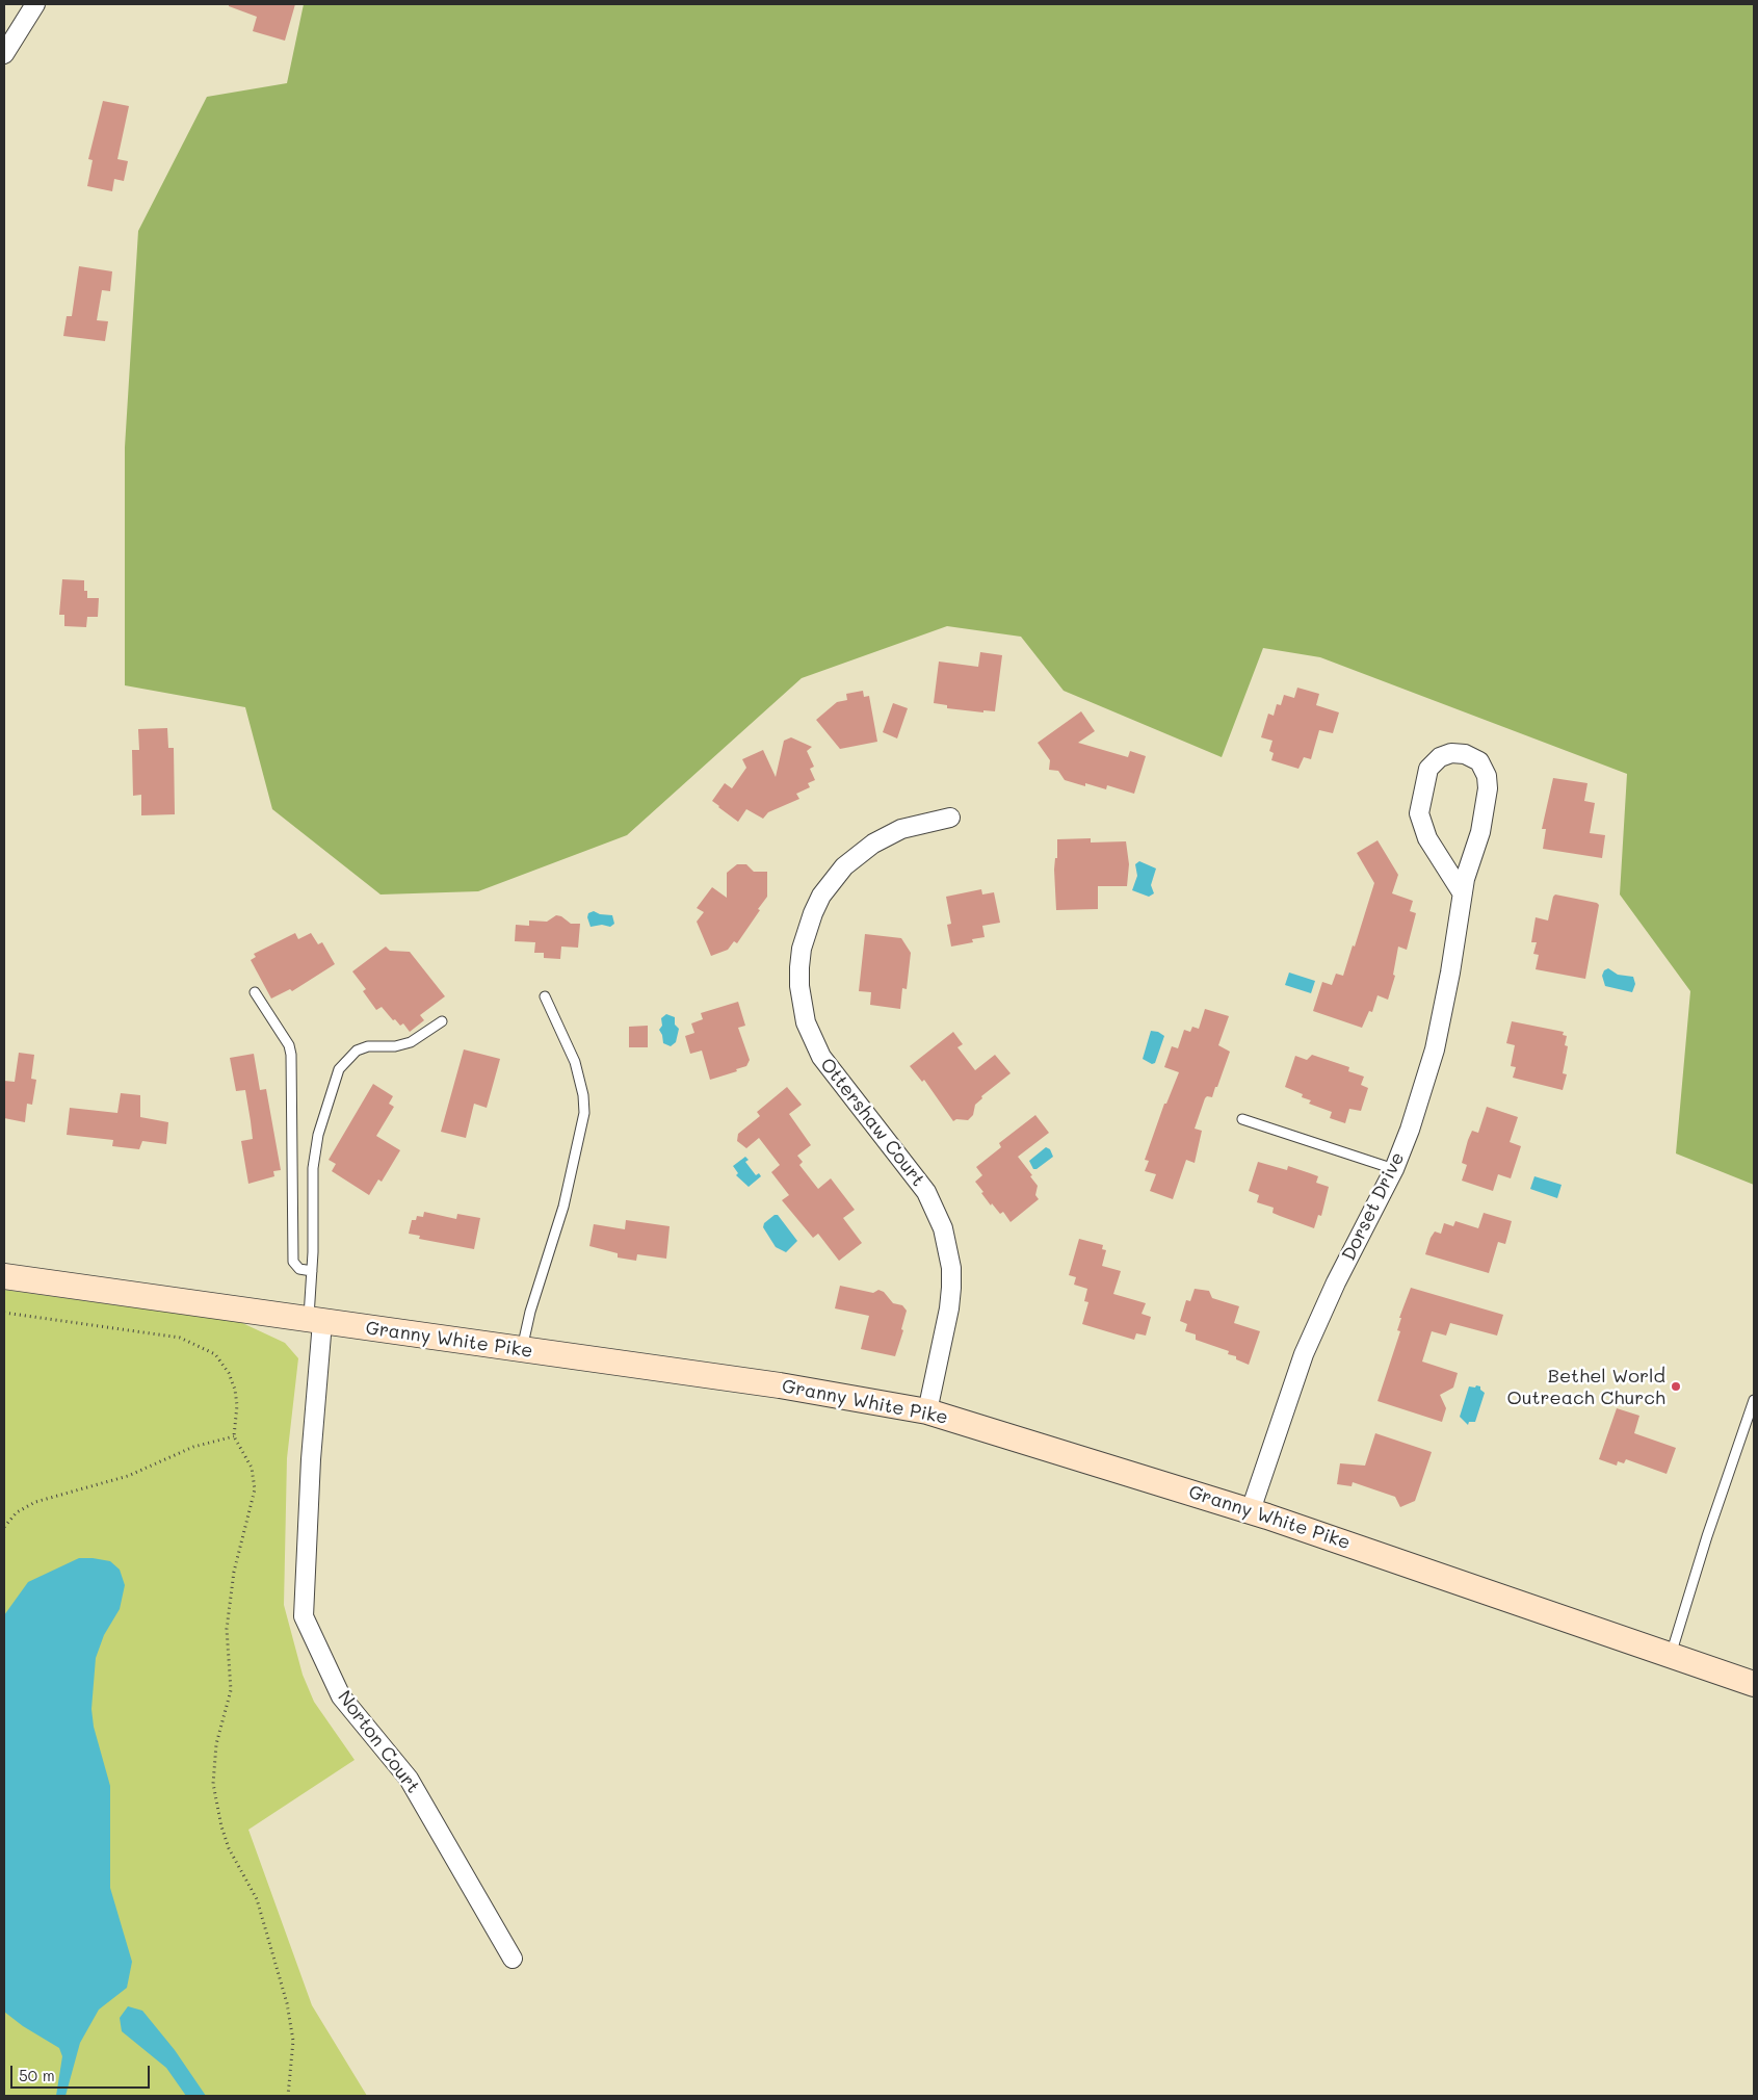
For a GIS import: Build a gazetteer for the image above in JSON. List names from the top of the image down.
{
  "streets": {
    "main road": ["Granny White Pike"],
    "street": ["Ottershaw Court", "Dorset Drive", "Norton Court"]
  },
  "crossings": [
    ["Ottershaw Court", "Granny White Pike"],
    ["Dorset Drive", "Granny White Pike"],
    ["Granny White Pike", "Norton Court"]
  ],
  "places": ["Bethel World Outreach Church"],
  "scale_bar": "50 m"
}
